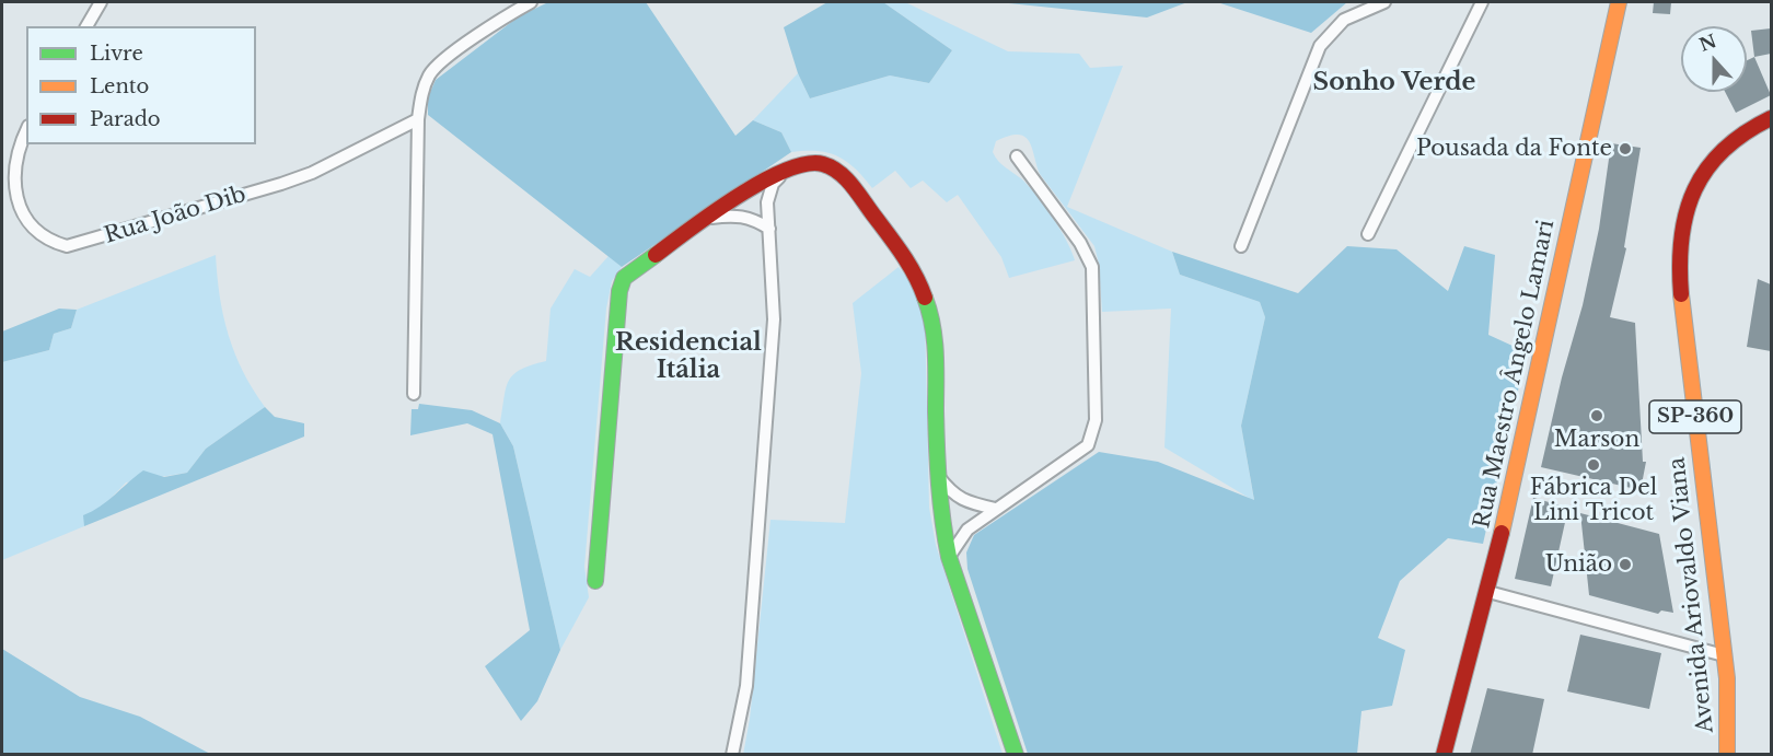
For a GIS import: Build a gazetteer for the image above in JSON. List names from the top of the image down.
{
  "streets": {
    "street": [
      "Rua João Dib",
      "Rua Maestro Ângelo Lamari",
      "SP-360",
      "Avenida Ariovaldo Viana"
    ]
  },
  "districts": ["Sonho Verde", "Residencial Itália"],
  "places": [
    "Pousada da Fonte",
    "Marson",
    "Fábrica Del Lini Tricot",
    "União"
  ],
  "legend": ["Livre", "Lento", "Parado"],
  "north": "top"
}
